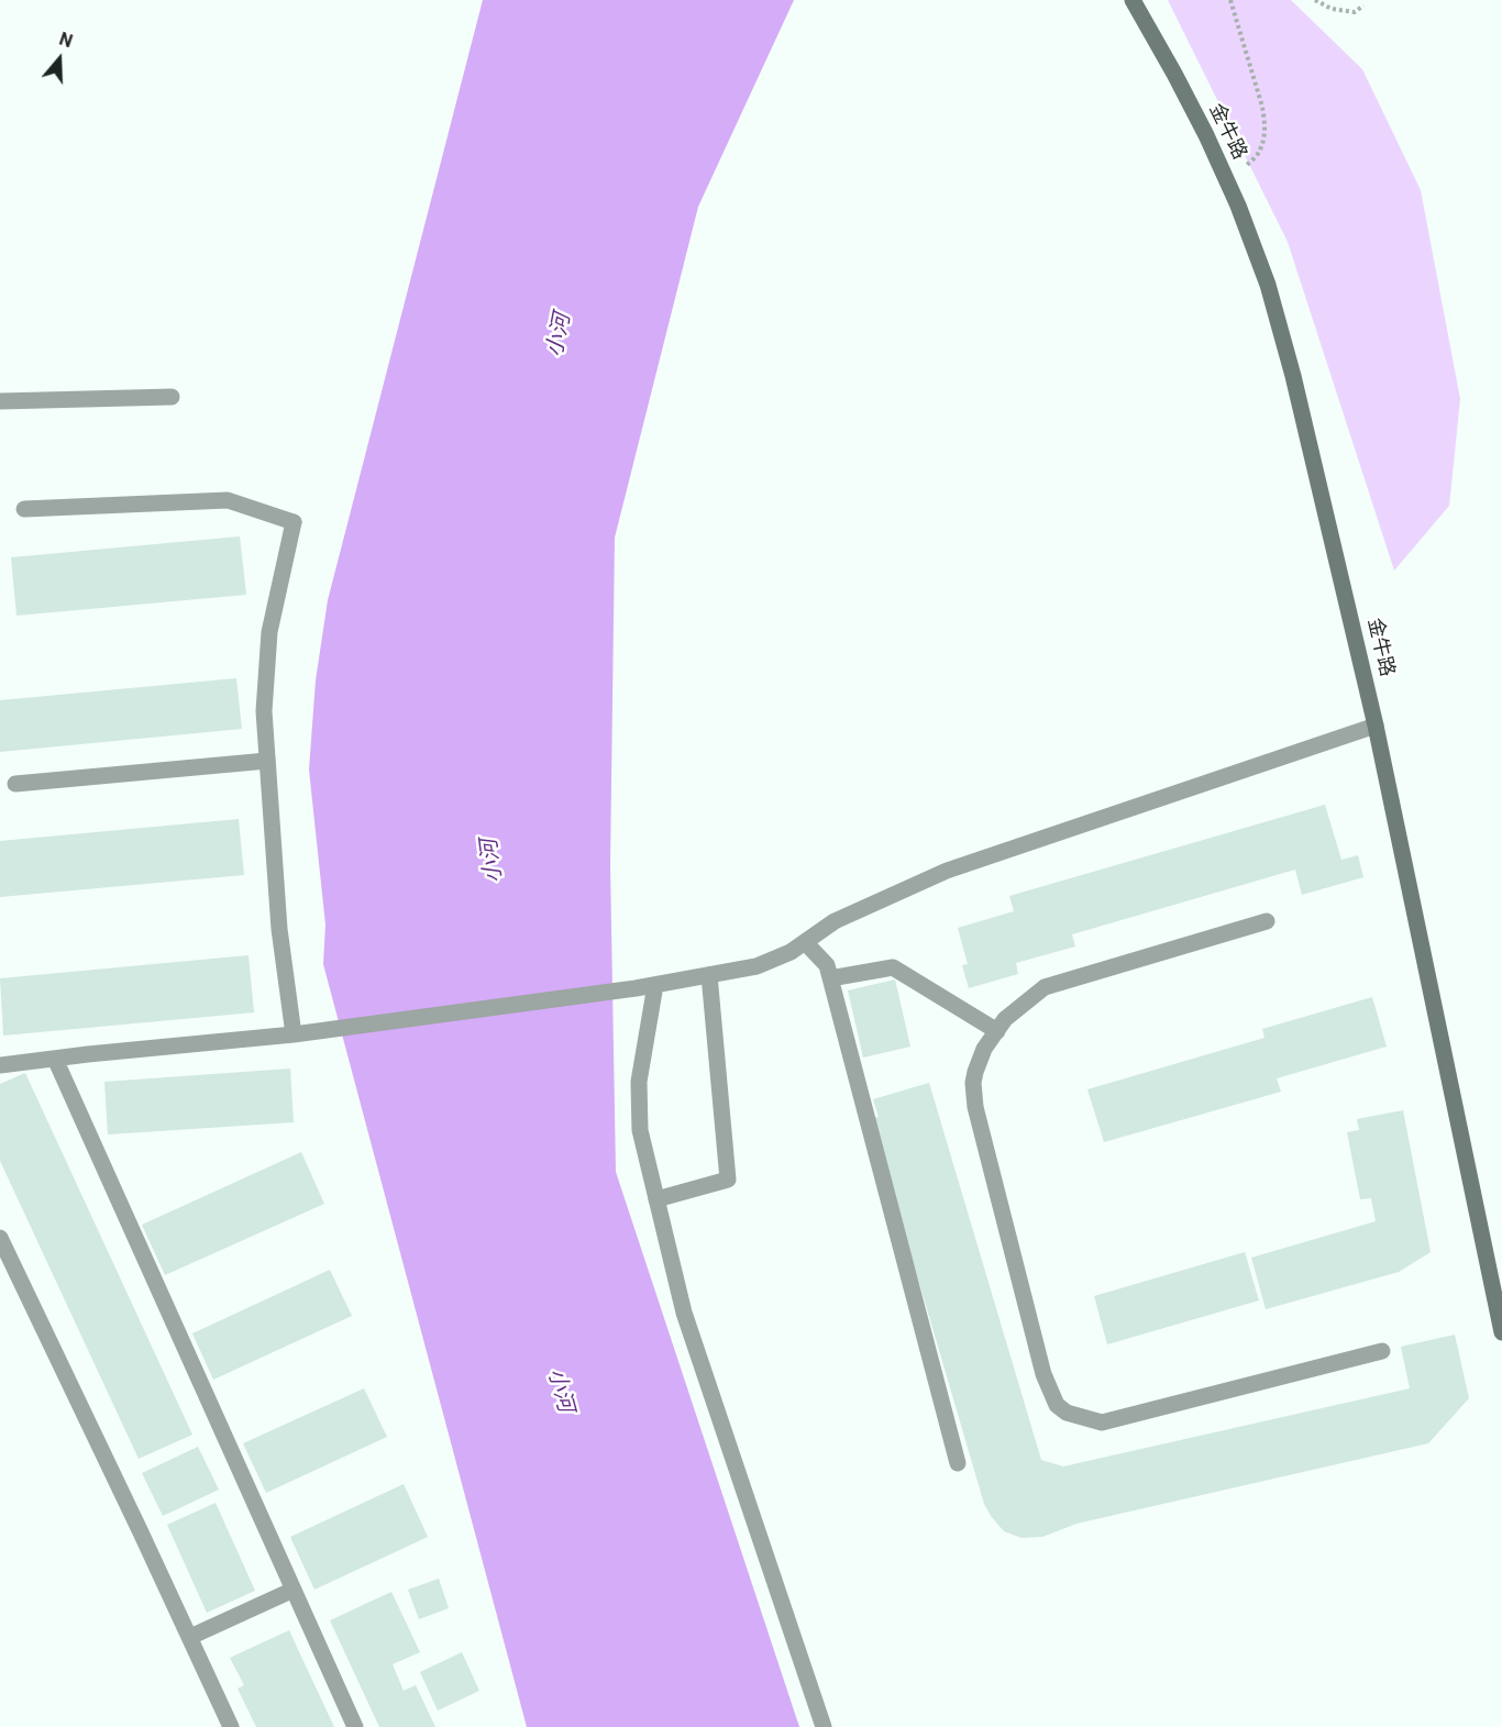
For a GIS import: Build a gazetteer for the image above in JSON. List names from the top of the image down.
{
  "streets": {
    "main road": ["金牛路"]
  },
  "water": ["小河"],
  "north": "top"
}
